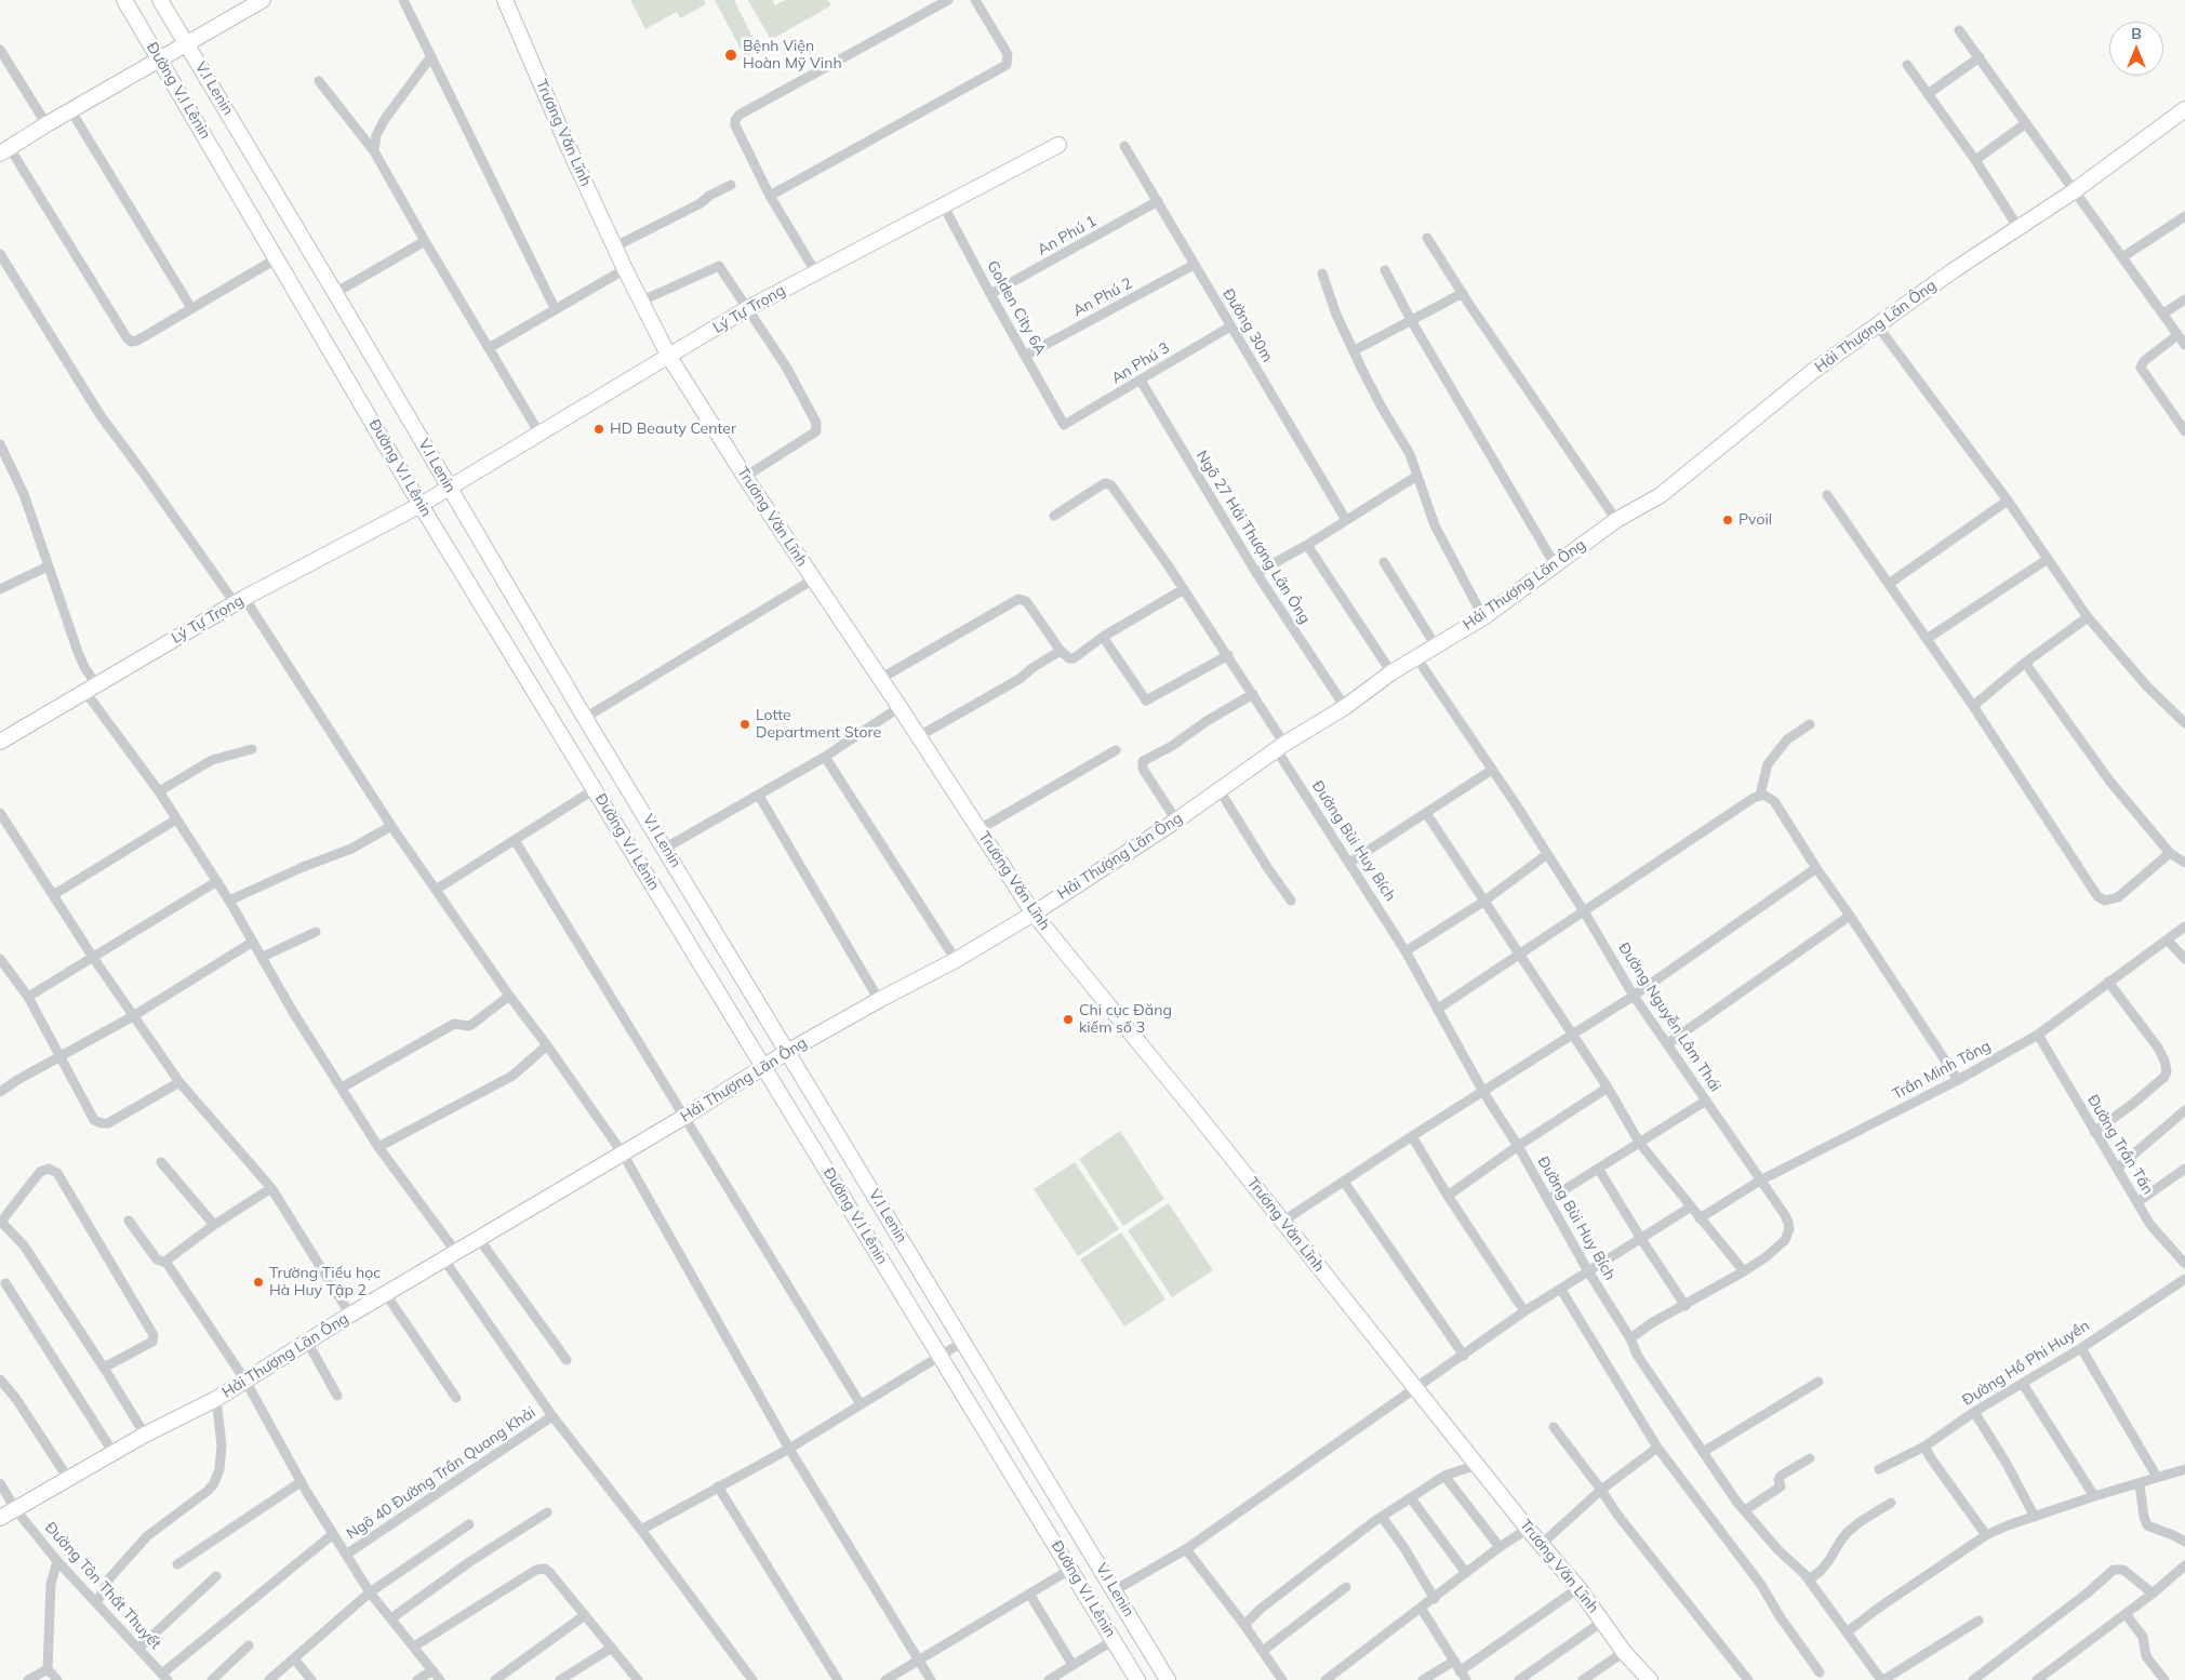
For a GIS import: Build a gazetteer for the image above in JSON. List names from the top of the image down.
{
  "streets": {
    "street": [
      "V.I Lenin",
      "Đường V.I Lênin",
      "Trương Văn Lĩnh",
      "An Phú 1",
      "An Phú 2",
      "Golden City 6A",
      "Lý Tự Trọng",
      "Đường 30m",
      "Hải Thượng Lãn Ông",
      "An Phú 3",
      "Ngõ 27 Hải Thượng Lãn Ông",
      "Đường Bùi Huy Bích",
      "Đường Nguyễn Lâm Thái",
      "Trần Minh Tông",
      "Đường Trần Tấn",
      "Đường Hồ Phi Huyền",
      "Ngõ 40 Đường Trần Quang Khải",
      "Đường Tôn Thất Thuyết"
    ]
  },
  "crossings": [
    ["V.I Lenin", "Lý Tự Trọng"],
    ["V.I Lenin", "Hải Thượng Lãn Ông"],
    ["Đường V.I Lênin", "Lý Tự Trọng"],
    ["Đường V.I Lênin", "Hải Thượng Lãn Ông"],
    ["Trương Văn Lĩnh", "Lý Tự Trọng"],
    ["Trương Văn Lĩnh", "Hải Thượng Lãn Ông"],
    ["An Phú 1", "Golden City 6A"],
    ["An Phú 1", "Đường 30m"],
    ["An Phú 2", "Golden City 6A"],
    ["An Phú 2", "Đường 30m"],
    ["Golden City 6A", "Lý Tự Trọng"],
    ["Golden City 6A", "An Phú 3"],
    ["Đường 30m", "An Phú 3"],
    ["Hải Thượng Lãn Ông", "Ngõ 27 Hải Thượng Lãn Ông"],
    ["Hải Thượng Lãn Ông", "Đường Bùi Huy Bích"],
    ["Hải Thượng Lãn Ông", "Đường Nguyễn Lâm Thái"],
    ["Hải Thượng Lãn Ông", "Đường Tôn Thất Thuyết"],
    ["An Phú 3", "Ngõ 27 Hải Thượng Lãn Ông"],
    ["Đường Bùi Huy Bích", "Đường Nguyễn Lâm Thái"],
    ["Đường Nguyễn Lâm Thái", "Trần Minh Tông"],
    ["Trần Minh Tông", "Đường Trần Tấn"]
  ],
  "places": [
    "Bệnh Viện Hoàn Mỹ Vinh",
    "HD Beauty Center",
    "Pvoil",
    "Lotte Department Store",
    "Chi cục Đăng kiểm số 3",
    "Trường Tiểu học Hà Huy Tập 2"
  ],
  "north": "top"
}
